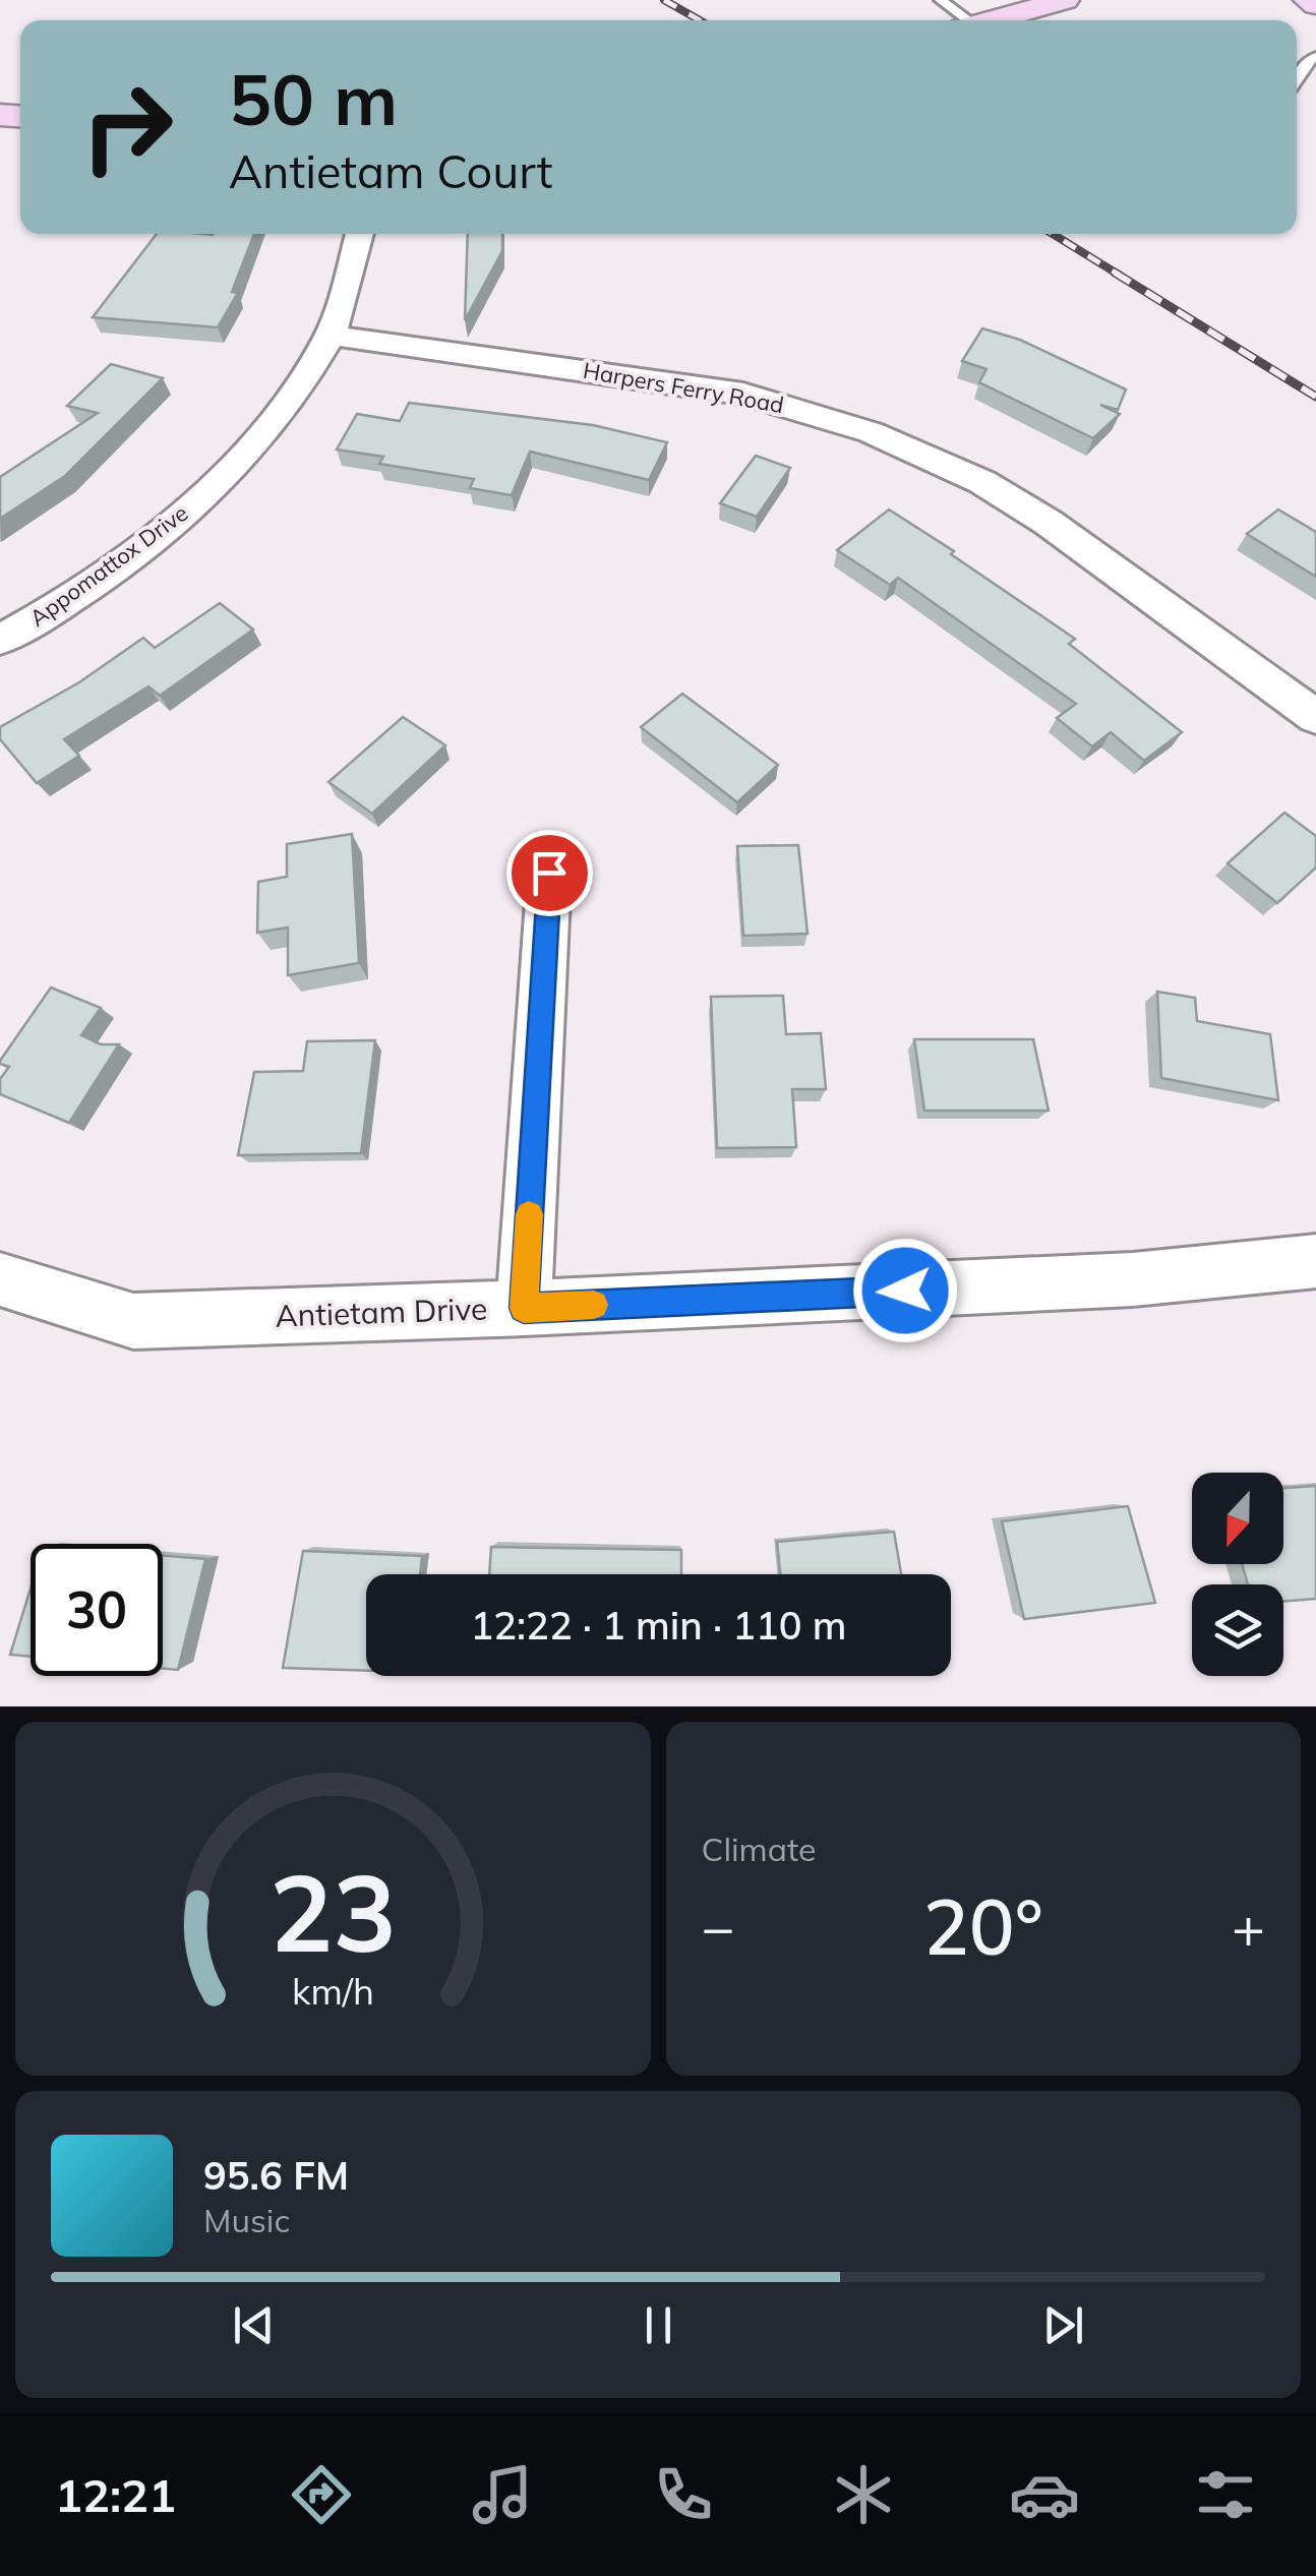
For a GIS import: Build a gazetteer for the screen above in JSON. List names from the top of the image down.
{
  "streets": {
    "street": ["Harpers Ferry Road", "Appomattox Drive", "Antietam Drive"]
  },
  "crossings": [
    ["Harpers Ferry Road", "Appomattox Drive"]
  ],
  "north": "bottom",
  "page": {
    "turn": ["50 m", "Antietam Court"],
    "limit": "30",
    "trip": "12:22 · 1 min · 110 m",
    "tile": "Climate",
    "heat": ["−", "20°", "+"],
    "song": ["95.6 FM", "Music"],
    "tabs": "12:21",
    "gauge": ["23", "km/h"]
  }
}
